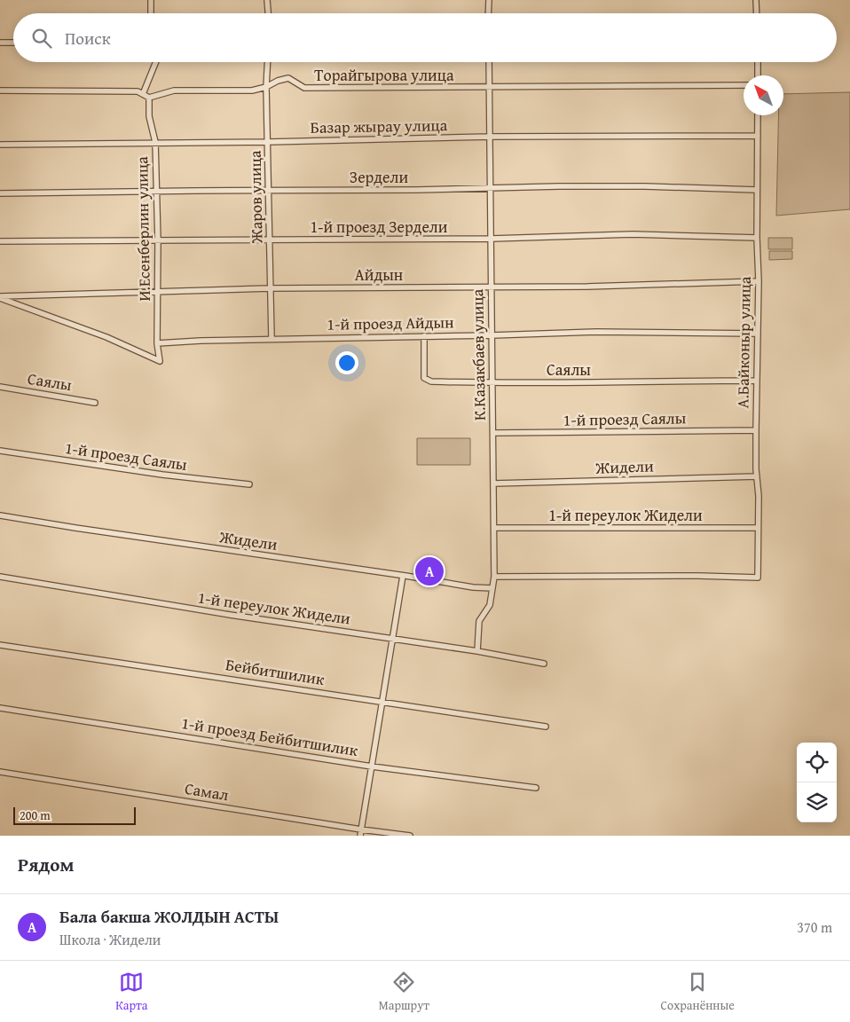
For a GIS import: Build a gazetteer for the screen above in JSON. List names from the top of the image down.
{
  "streets": {
    "street": [
      "Торайгырова улица",
      "Базар жырау улица",
      "Зердели",
      "Жаров улица",
      "1-й проезд Зердели",
      "И.Есенберлин улица",
      "Айдын",
      "1-й проезд Айдын",
      "А.Байконыр улица",
      "К.Казакбаев улица",
      "Саялы",
      "1-й проезд Саялы",
      "Жидели",
      "1-й переулок Жидели",
      "Бейбитшилик",
      "1-й проезд Бейбитшилик",
      "Самал"
    ]
  },
  "crossings": [
    ["Торайгырова улица", "Жаров улица"],
    ["Торайгырова улица", "И.Есенберлин улица"],
    ["Торайгырова улица", "К.Казакбаев улица"],
    ["Базар жырау улица", "Жаров улица"],
    ["Базар жырау улица", "И.Есенберлин улица"],
    ["Базар жырау улица", "А.Байконыр улица"],
    ["Базар жырау улица", "К.Казакбаев улица"],
    ["Зердели", "Жаров улица"],
    ["Зердели", "И.Есенберлин улица"],
    ["Зердели", "А.Байконыр улица"],
    ["Зердели", "К.Казакбаев улица"],
    ["Жаров улица", "1-й проезд Зердели"],
    ["Жаров улица", "Айдын"],
    ["Жаров улица", "1-й проезд Айдын"],
    ["1-й проезд Зердели", "И.Есенберлин улица"],
    ["1-й проезд Зердели", "А.Байконыр улица"],
    ["1-й проезд Зердели", "К.Казакбаев улица"],
    ["И.Есенберлин улица", "Айдын"],
    ["И.Есенберлин улица", "1-й проезд Айдын"],
    ["Айдын", "А.Байконыр улица"],
    ["Айдын", "К.Казакбаев улица"],
    ["1-й проезд Айдын", "А.Байконыр улица"],
    ["1-й проезд Айдын", "К.Казакбаев улица"],
    ["1-й проезд Айдын", "Саялы"],
    ["А.Байконыр улица", "К.Казакбаев улица"],
    ["А.Байконыр улица", "Саялы"],
    ["А.Байконыр улица", "1-й проезд Саялы"],
    ["А.Байконыр улица", "Жидели"],
    ["А.Байконыр улица", "1-й переулок Жидели"],
    ["К.Казакбаев улица", "Саялы"],
    ["К.Казакбаев улица", "1-й проезд Саялы"],
    ["К.Казакбаев улица", "Жидели"],
    ["К.Казакбаев улица", "1-й переулок Жидели"]
  ],
  "scale_bar": "200 m",
  "north": "top left",
  "page": {
    "search": "Поиск",
    "pins": "A",
    "scale": "200 m",
    "heading": "Рядом",
    "list": [
      {
        "mark": "A",
        "name": "Бала бакша ЖОЛДЫН АСТЫ",
        "note": "Школа · Жидели",
        "value": "370 m"
      }
    ],
    "nav": ["Карта", "Маршрут", "Сохранённые"]
  }
}
